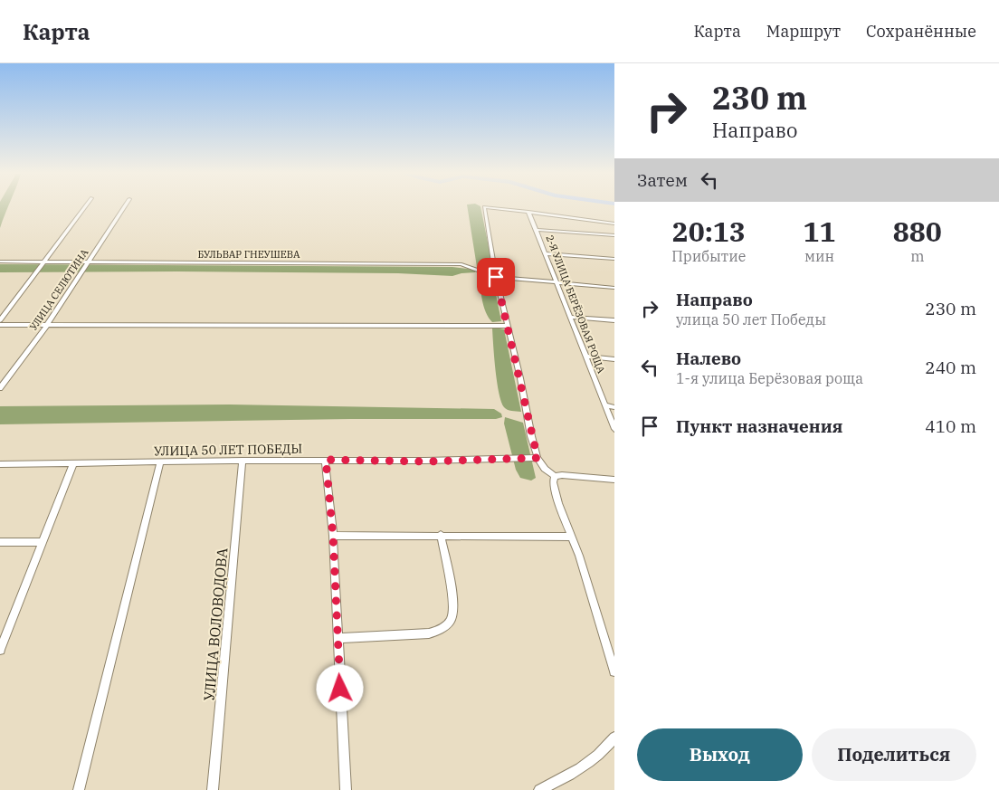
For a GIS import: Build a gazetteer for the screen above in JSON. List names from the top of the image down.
{
  "streets": {
    "street": [
      "БУЛЬВАР ГНЕУШЕВА",
      "УЛИЦА СЕЛЮТИНА",
      "2-Я УЛИЦА БЕРЁЗОВАЯ РОЩА",
      "УЛИЦА 50 ЛЕТ ПОБЕДЫ",
      "УЛИЦА ВОЛОВОДОВА"
    ]
  },
  "crossings": [
    ["БУЛЬВАР ГНЕУШЕВА", "УЛИЦА СЕЛЮТИНА"],
    ["БУЛЬВАР ГНЕУШЕВА", "2-Я УЛИЦА БЕРЁЗОВАЯ РОЩА"],
    ["УЛИЦА 50 ЛЕТ ПОБЕДЫ", "УЛИЦА ВОЛОВОДОВА"]
  ],
  "page": {
    "header": "Карта",
    "nav": ["Карта", "Маршрут", "Сохранённые"],
    "turn": ["230 m", "Направо"],
    "then": "Затем",
    "eta": [
      "20:13",
      "Прибытие",
      "11",
      "мин",
      "880",
      "m"
    ],
    "list": [
      {
        "name": "Направо",
        "note": "улица 50 лет Победы",
        "value": "230 m"
      },
      {
        "name": "Налево",
        "note": "1-я улица Берёзовая роща",
        "value": "240 m"
      },
      {
        "name": "Пункт назначения",
        "value": "410 m"
      }
    ],
    "buttons": ["Выход", "Поделиться"]
  }
}
